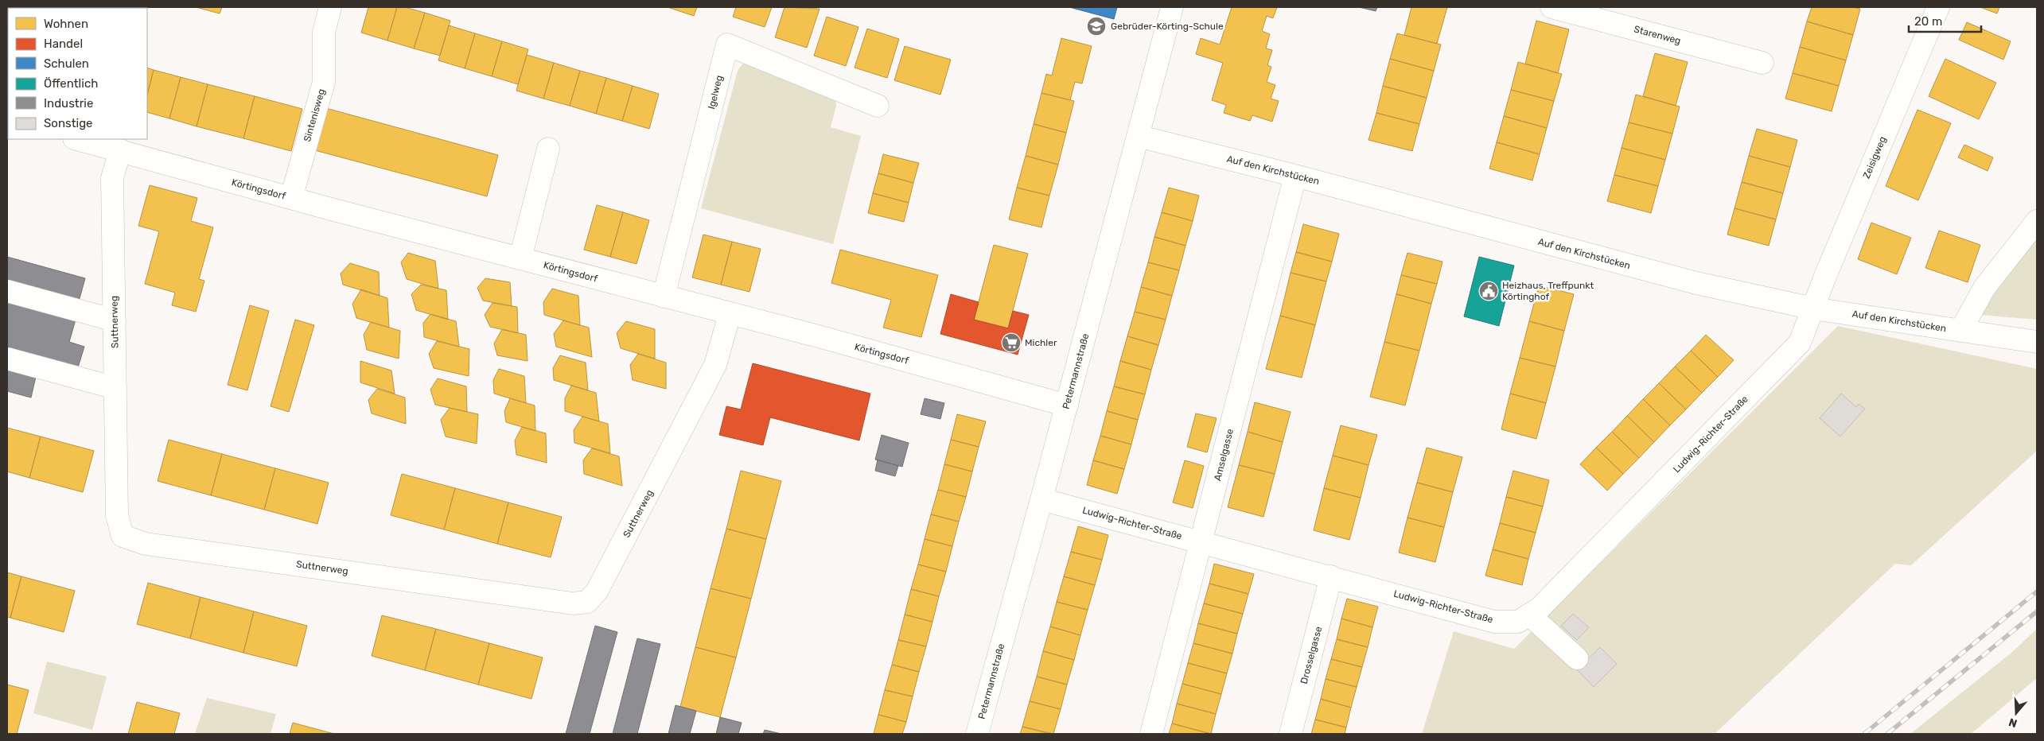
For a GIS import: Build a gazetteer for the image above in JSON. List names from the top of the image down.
{
  "streets": {
    "street": [
      "Starenweg",
      "Igelweg",
      "Sintenisweg",
      "Zeisigweg",
      "Auf den Kirchstücken",
      "Körtingsdorf",
      "Suttnerweg",
      "Petermannstraße",
      "Ludwig-Richter-Straße",
      "Amselgasse",
      "Drosselgasse"
    ]
  },
  "crossings": [
    ["Igelweg", "Körtingsdorf"],
    ["Sintenisweg", "Körtingsdorf"],
    ["Zeisigweg", "Auf den Kirchstücken"],
    ["Zeisigweg", "Ludwig-Richter-Straße"],
    ["Auf den Kirchstücken", "Petermannstraße"],
    ["Auf den Kirchstücken", "Ludwig-Richter-Straße"],
    ["Auf den Kirchstücken", "Amselgasse"],
    ["Körtingsdorf", "Suttnerweg"],
    ["Körtingsdorf", "Petermannstraße"],
    ["Petermannstraße", "Ludwig-Richter-Straße"],
    ["Ludwig-Richter-Straße", "Amselgasse"],
    ["Ludwig-Richter-Straße", "Drosselgasse"]
  ],
  "places": {
    "school or university": ["Gebrüder-Körting-Schule"],
    "public building": ["Heizhaus, Treffpunkt Körtinghof"],
    "supermarket": ["Michler"]
  },
  "legend": [
    "Wohnen",
    "Handel",
    "Schulen",
    "Öffentlich",
    "Industrie",
    "Sonstige"
  ],
  "scale_bar": "20 m",
  "north": "bottom"
}
